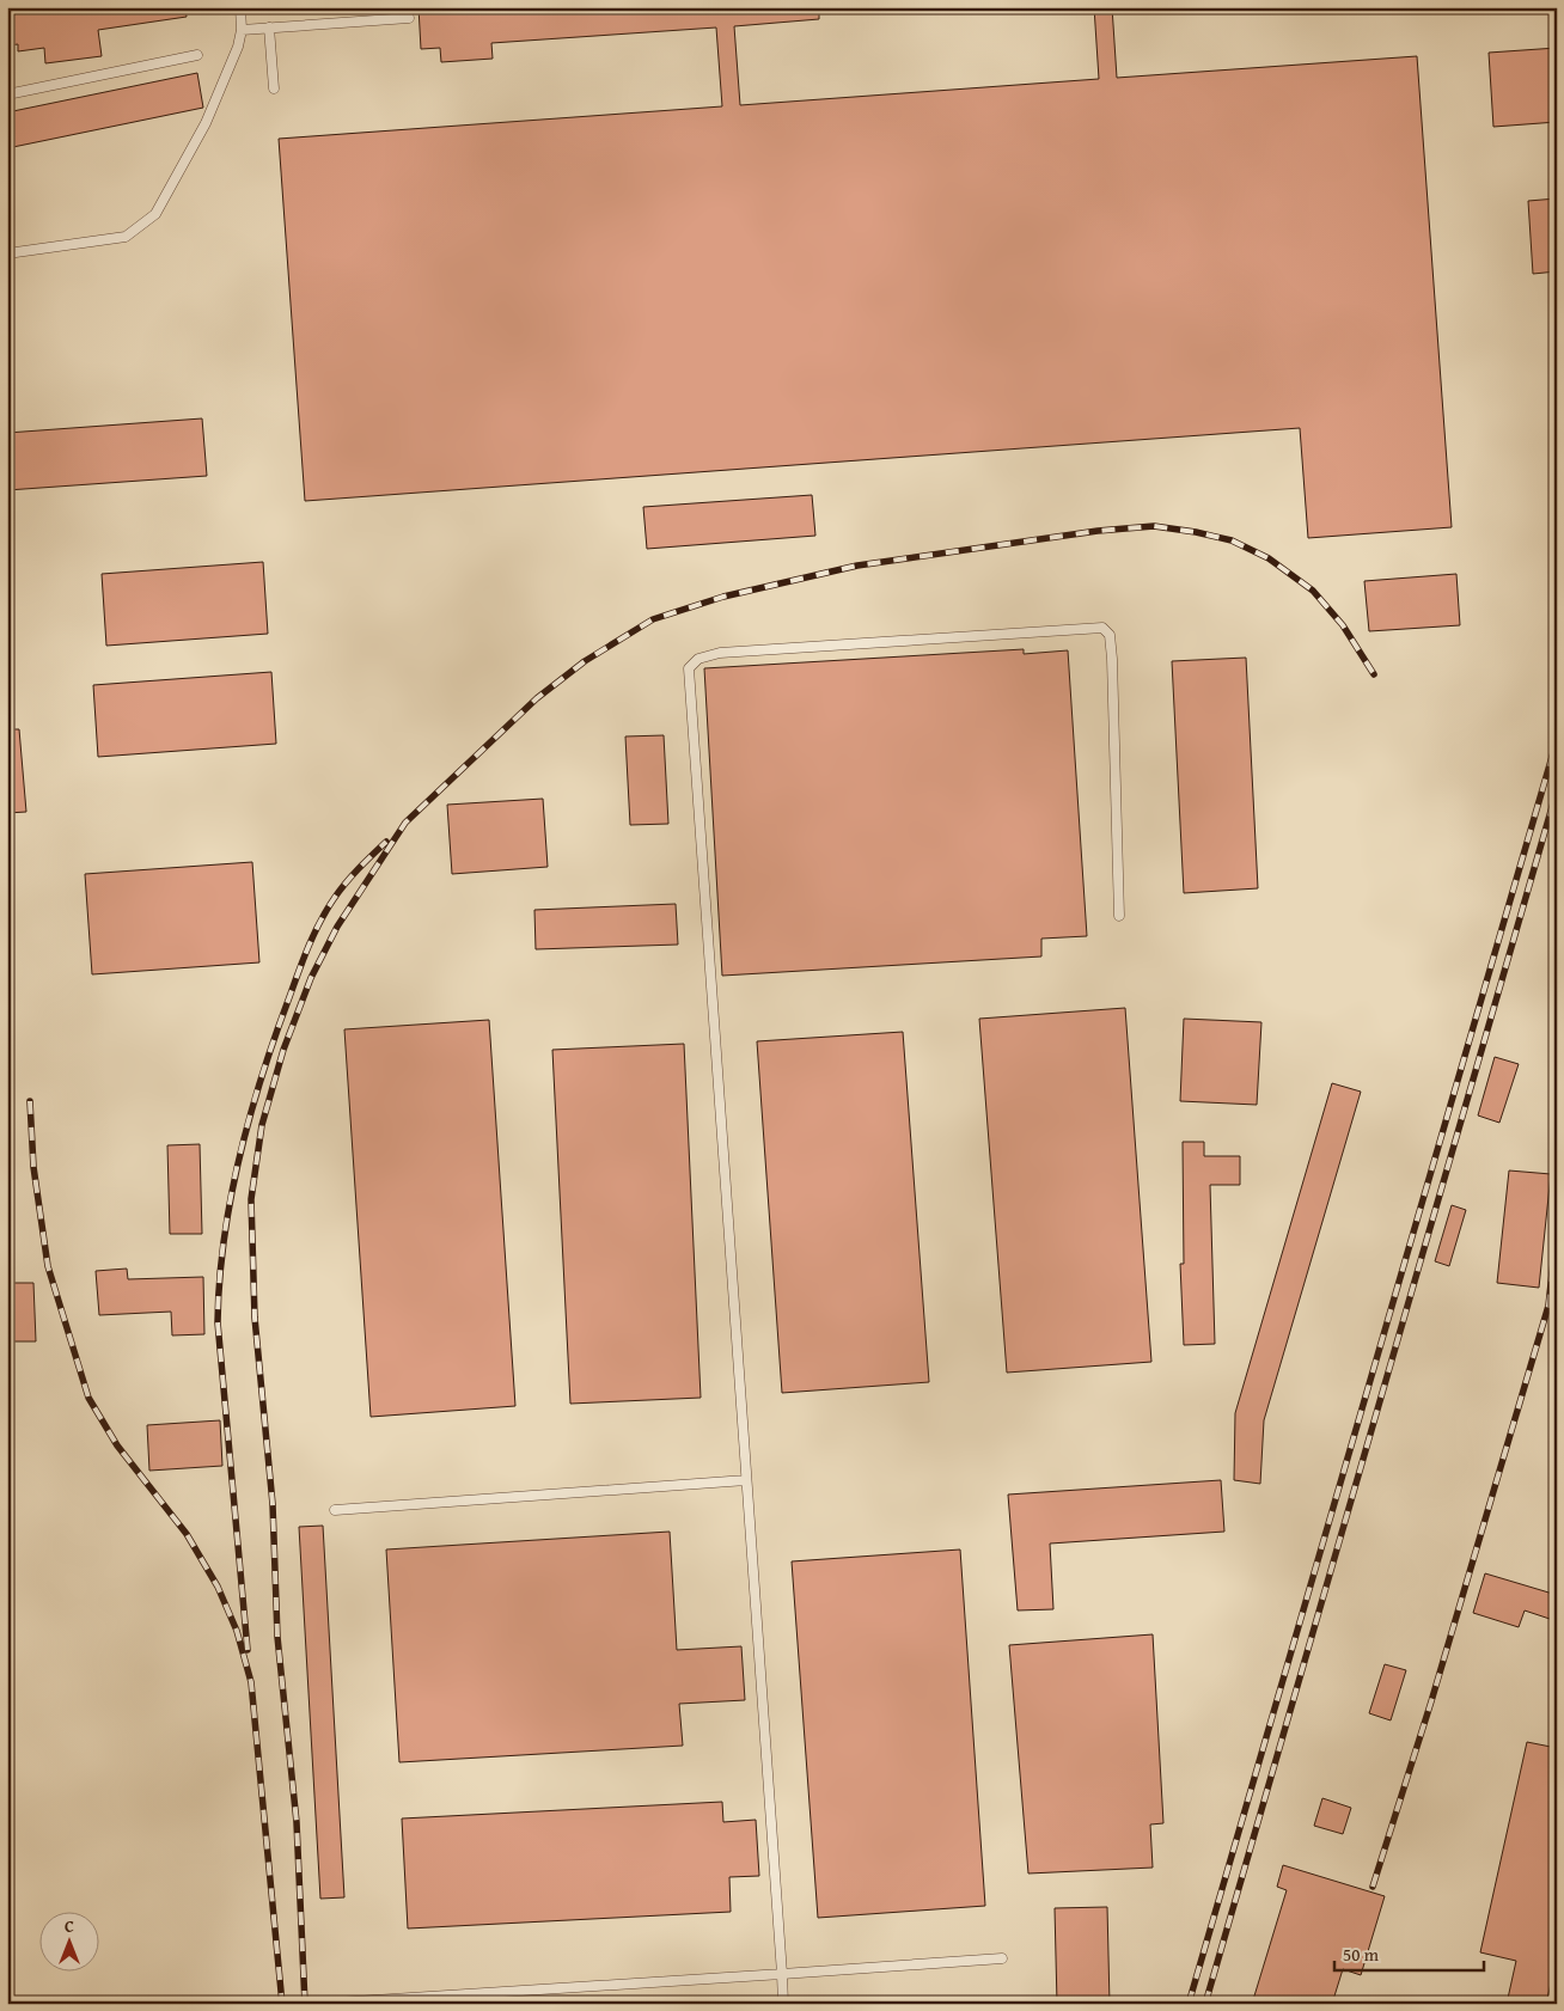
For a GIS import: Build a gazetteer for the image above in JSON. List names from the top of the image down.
{
  "scale_bar": "50 m",
  "north": "top"
}
